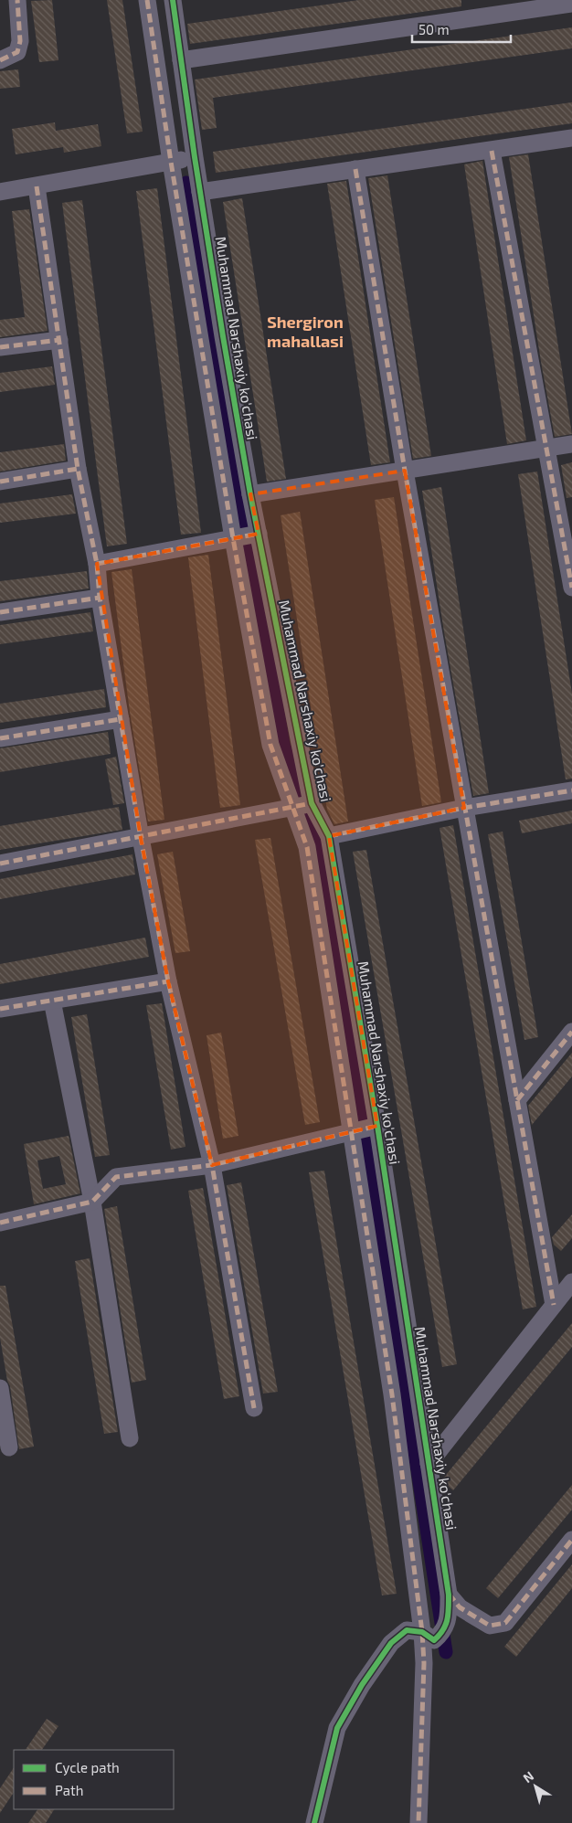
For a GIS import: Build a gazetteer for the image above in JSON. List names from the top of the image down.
{
  "streets": {
    "street": ["Muhammad Narshaxiy ko'chasi"]
  },
  "districts": ["Shergiron mahallasi"],
  "legend": ["Cycle path", "Path"],
  "scale_bar": "50 m",
  "north": "top left"
}
